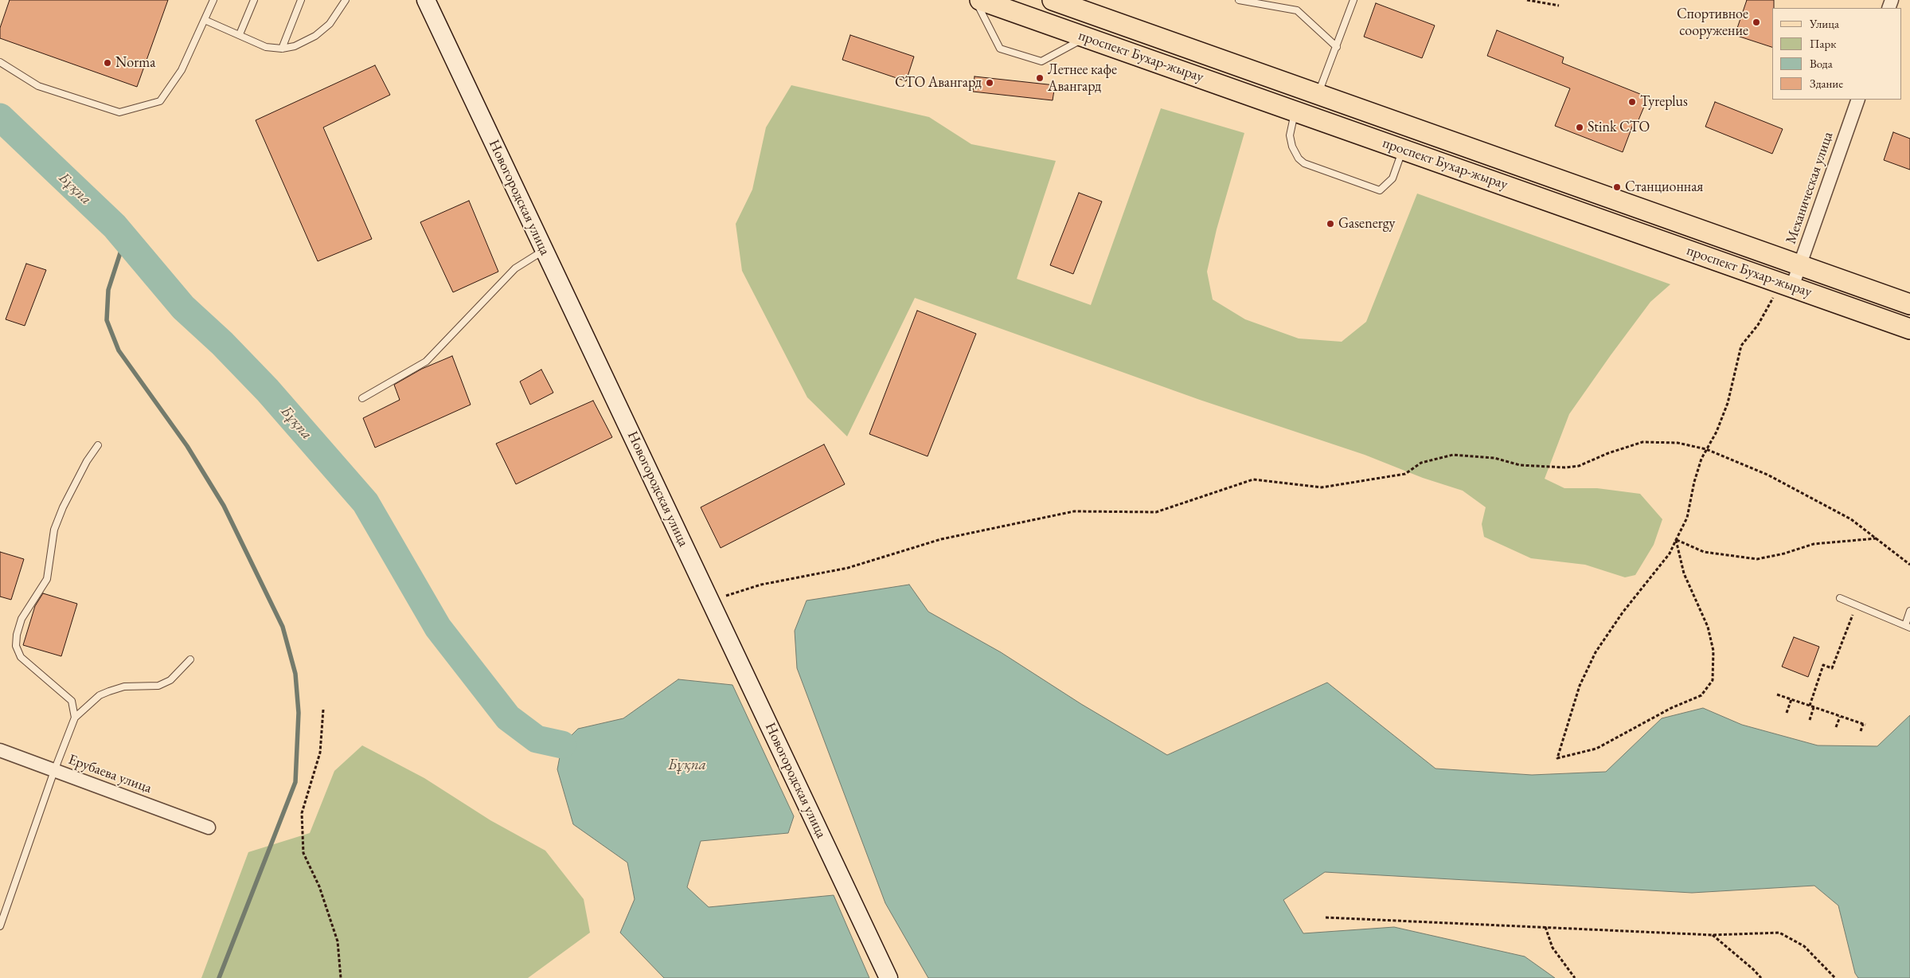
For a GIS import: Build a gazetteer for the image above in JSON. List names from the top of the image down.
{
  "streets": {
    "main road": ["проспект Бухар-жырау"],
    "street": ["Механическая улица", "Новогородская улица", "Ерубаева улица"]
  },
  "crossings": [
    ["проспект Бухар-жырау", "Механическая улица"]
  ],
  "water": ["Бұқпа"],
  "places": [
    "Спортивное сооружение",
    "Norma",
    "Летнее кафе Авангард",
    "СТО Авангард",
    "Tyreplus",
    "Stink СТО",
    "Станционная",
    "Gasenergy"
  ],
  "legend": [
    "Улица",
    "Парк",
    "Вода",
    "Здание"
  ]
}
